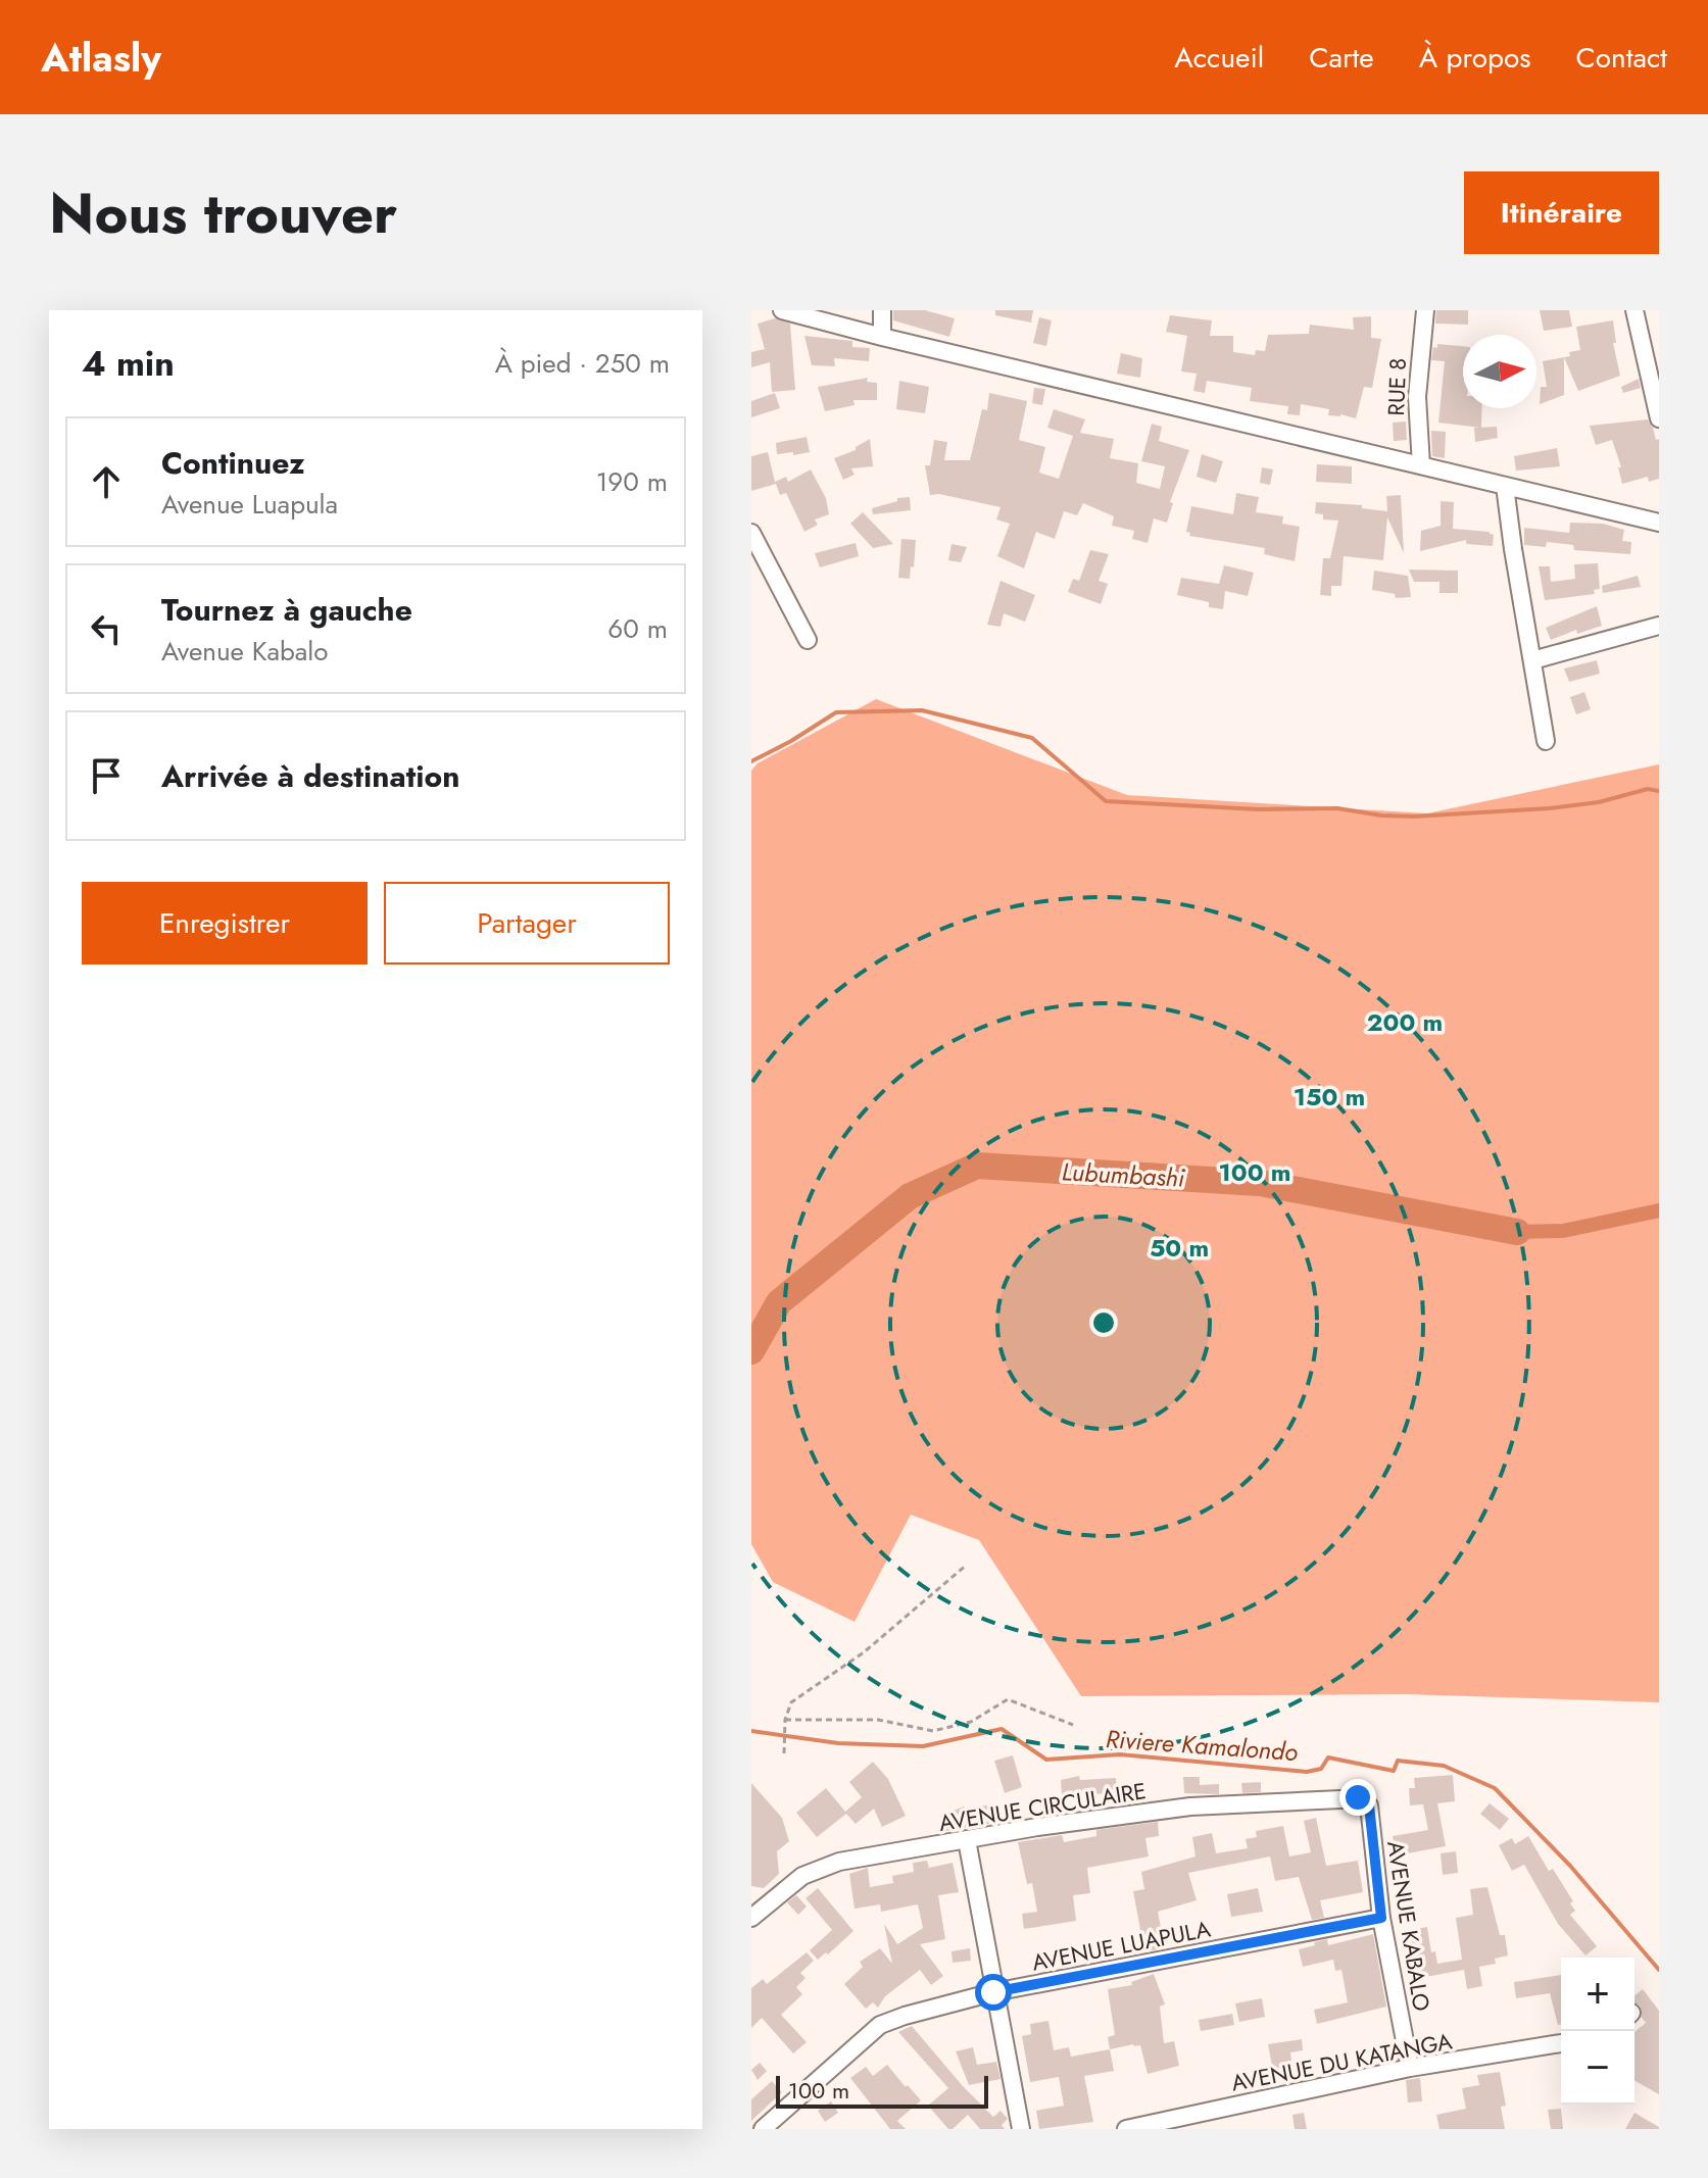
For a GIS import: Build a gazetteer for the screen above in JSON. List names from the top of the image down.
{
  "streets": {
    "street": [
      "RUE 8",
      "AVENUE CIRCULAIRE",
      "AVENUE KABALO",
      "AVENUE LUAPULA",
      "AVENUE DU KATANGA"
    ]
  },
  "crossings": [
    ["AVENUE CIRCULAIRE", "AVENUE KABALO"],
    ["AVENUE KABALO", "AVENUE LUAPULA"],
    ["AVENUE KABALO", "AVENUE DU KATANGA"]
  ],
  "water": ["Lubumbashi", "Riviere Kamalondo"],
  "scale_bar": "100 m",
  "north": "right",
  "page": {
    "header": "Atlasly",
    "nav": [
      "Accueil",
      "Carte",
      "À propos",
      "Contact"
    ],
    "title": "Nous trouver",
    "buttons": [
      "Itinéraire",
      ["Enregistrer", "Partager"]
    ],
    "heading": ["4 min", "À pied · 250 m"],
    "list": [
      ["Continuez", "Avenue Luapula", "190 m"],
      ["Tournez à gauche", "Avenue Kabalo", "60 m"],
      "Arrivée à destination"
    ],
    "map_buttons": ["+", "−"],
    "scale": "100 m"
  },
  "rings": [
    "200 m",
    "150 m",
    "100 m",
    "50 m"
  ]
}
